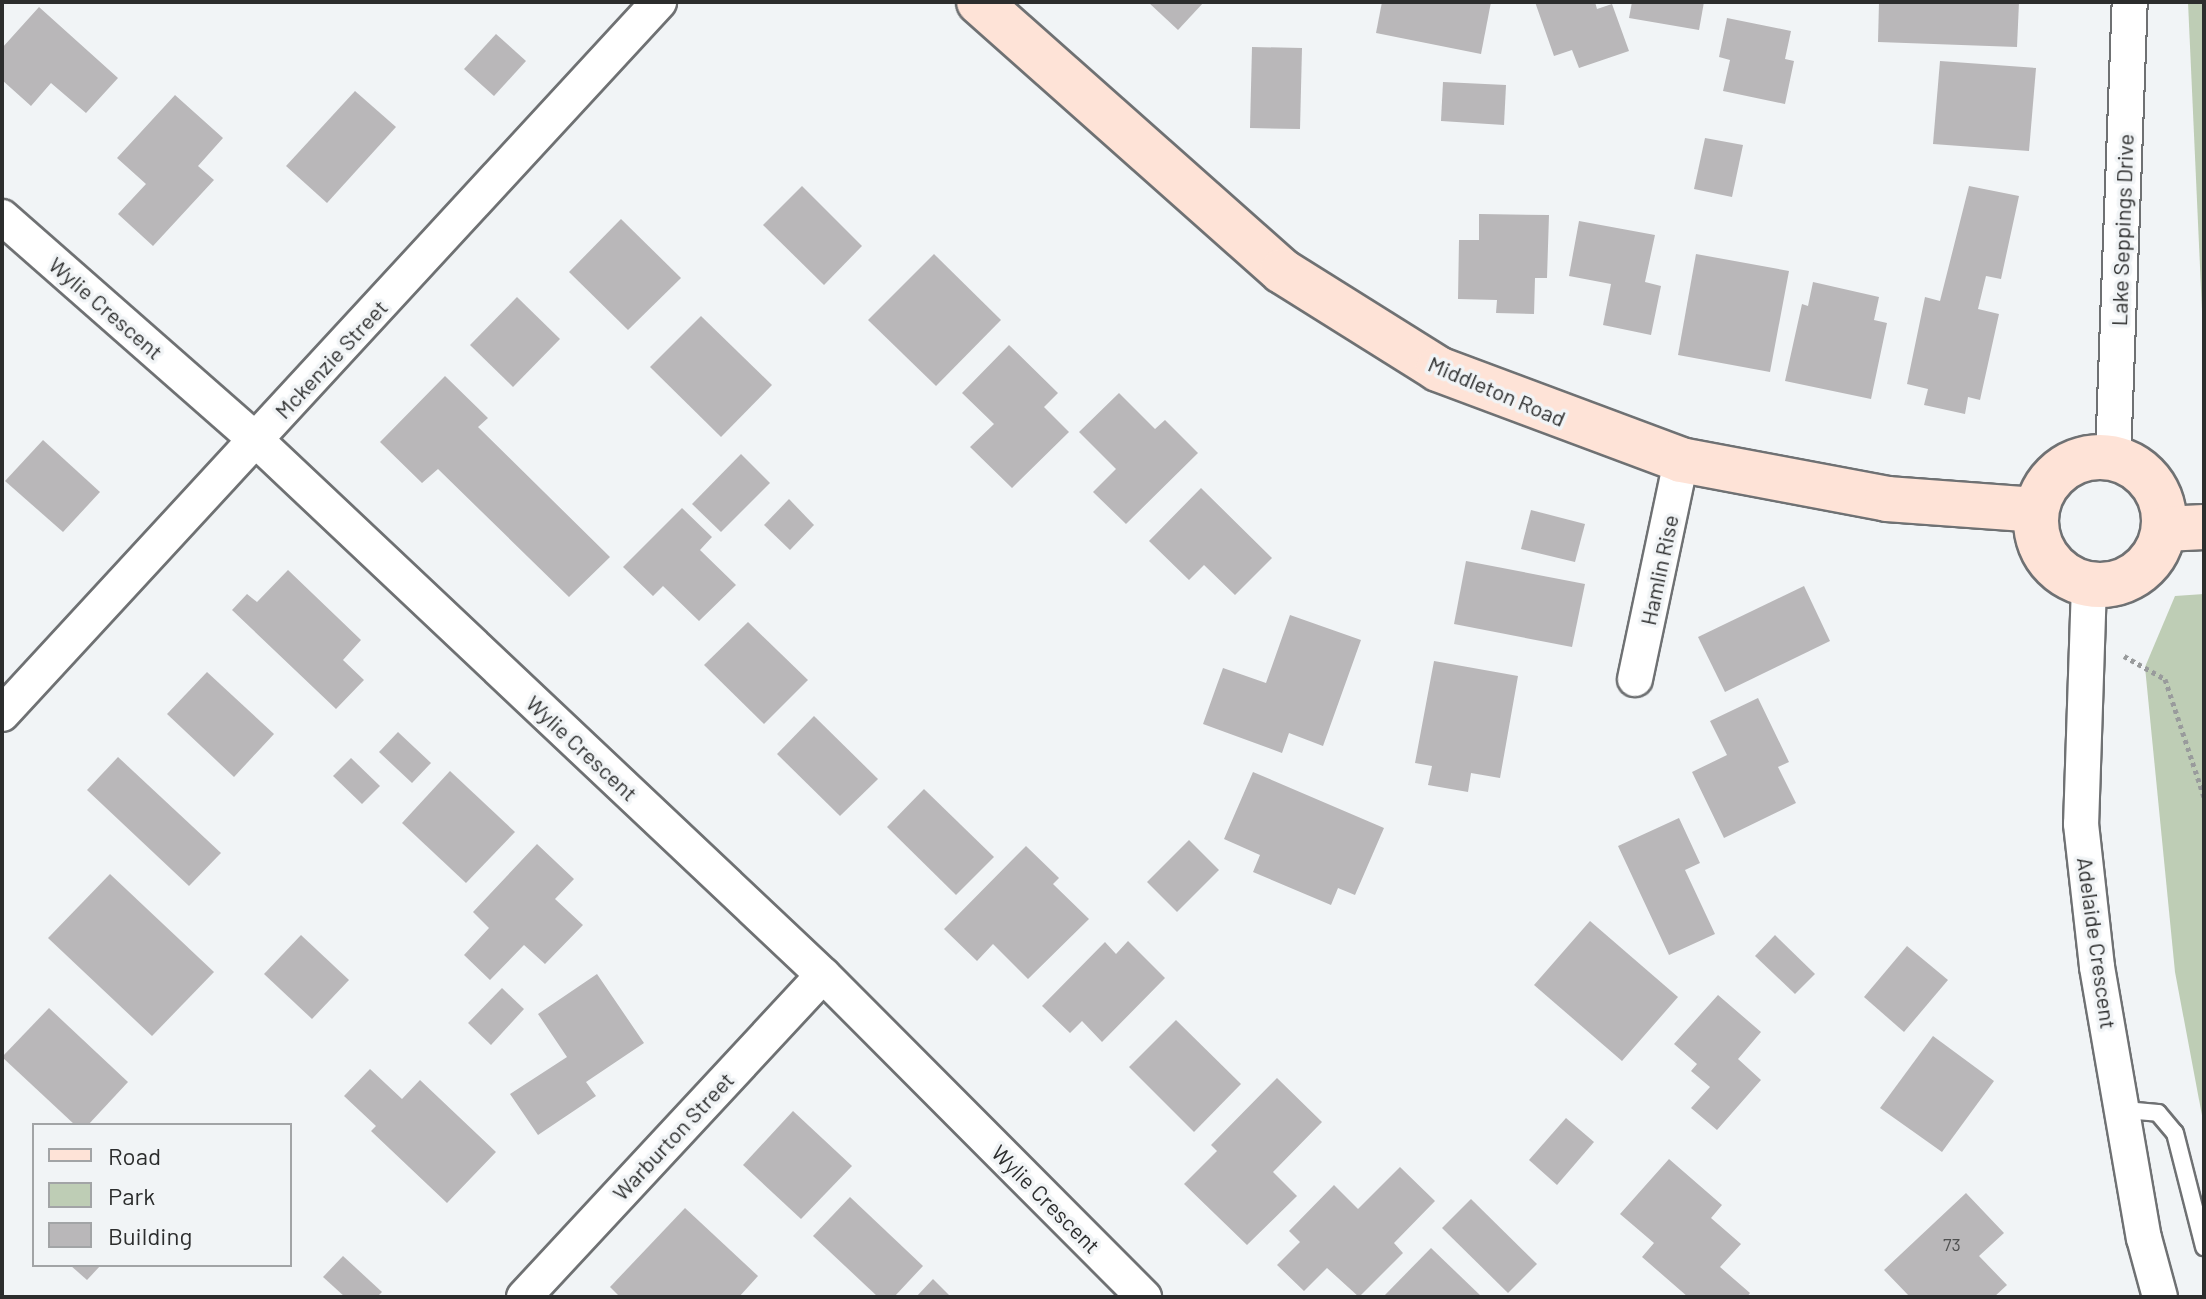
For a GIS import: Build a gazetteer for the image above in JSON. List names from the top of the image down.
{
  "streets": {
    "main road": ["Middleton Road"],
    "street": [
      "Lake Seppings Drive",
      "Wylie Crescent",
      "Mckenzie Street",
      "Hamlin Rise",
      "Adelaide Crescent",
      "Warburton Street"
    ]
  },
  "crossings": [
    ["Lake Seppings Drive", "Middleton Road"],
    ["Lake Seppings Drive", "Adelaide Crescent"],
    ["Wylie Crescent", "Mckenzie Street"],
    ["Wylie Crescent", "Warburton Street"],
    ["Middleton Road", "Hamlin Rise"],
    ["Middleton Road", "Adelaide Crescent"]
  ],
  "house_numbers": ["73"],
  "legend": ["Road", "Park", "Building"]
}
